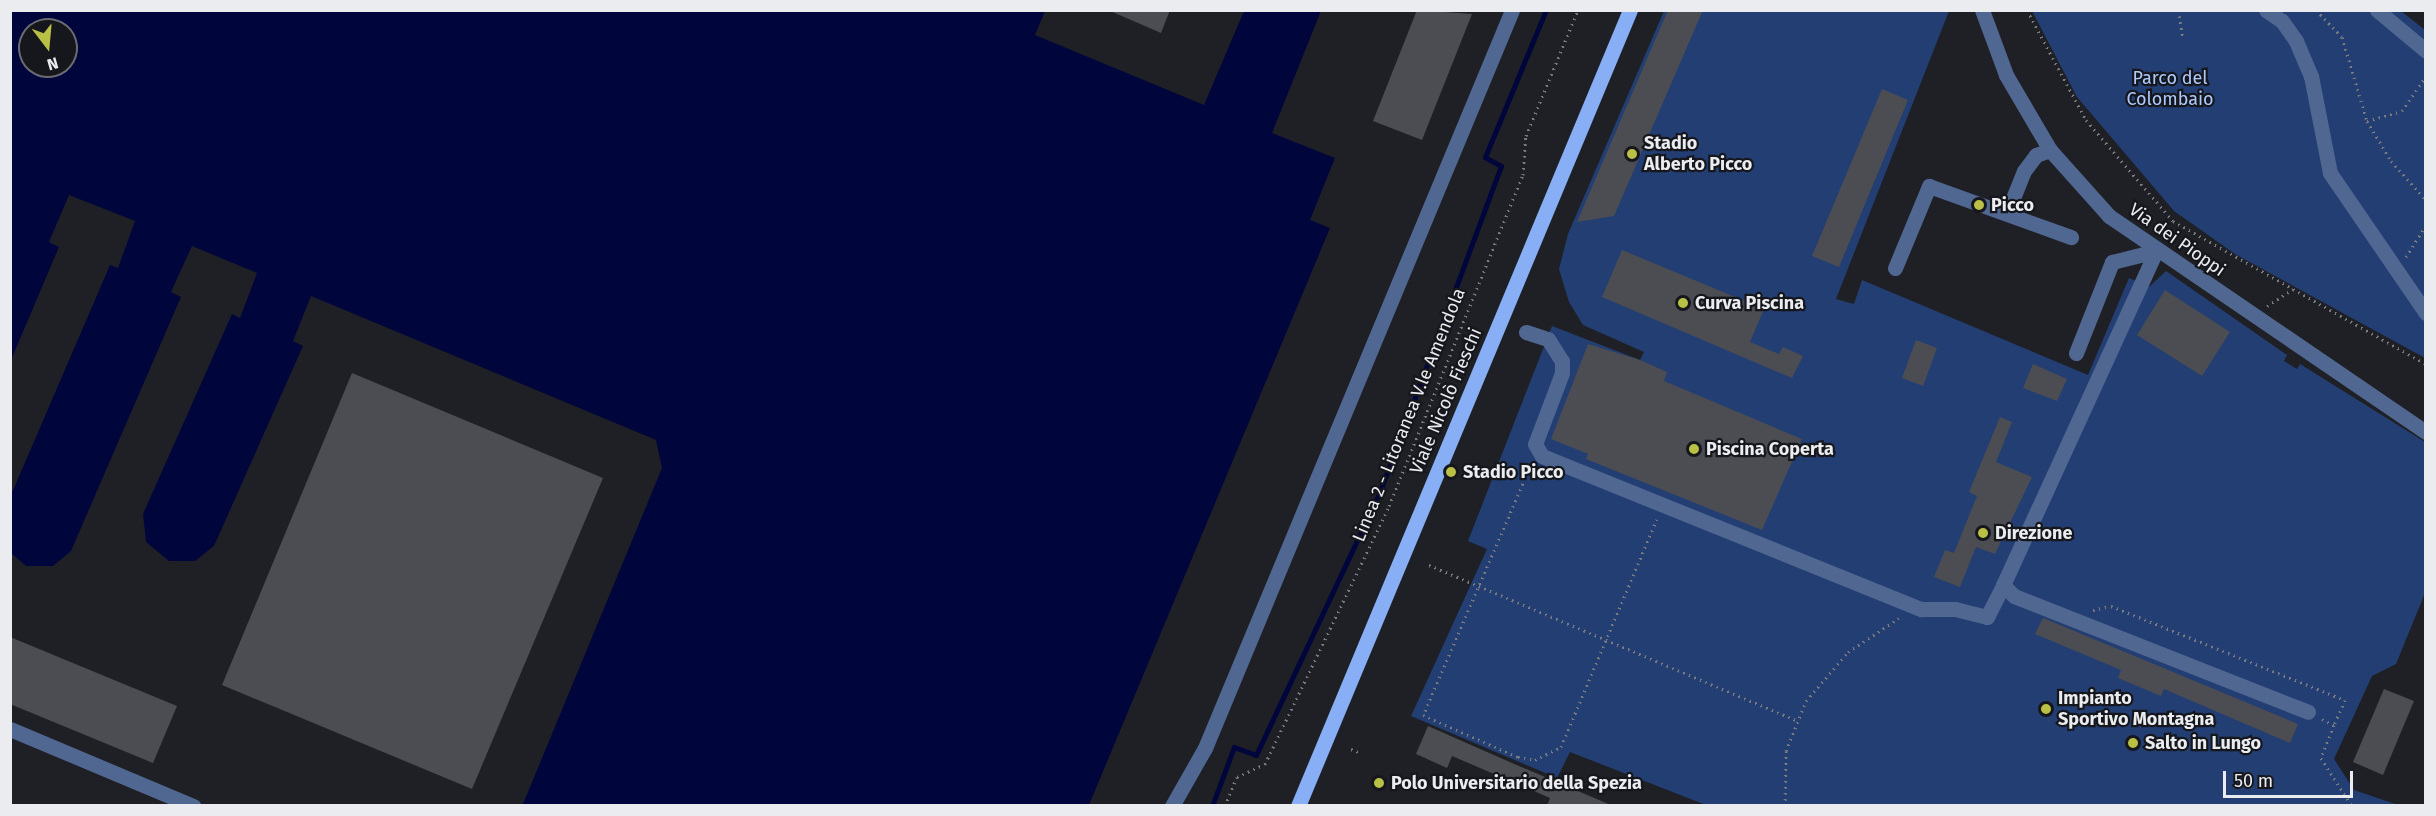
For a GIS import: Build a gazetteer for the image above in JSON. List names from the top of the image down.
{
  "streets": {
    "main road": ["Viale Nicolò Fieschi"],
    "street": ["Via dei Pioppi"],
    "path": ["Linea 2 - Litoranea V.le Amendola"]
  },
  "parks": ["Parco del Colombaio"],
  "places": [
    "Stadio Alberto Picco",
    "Picco",
    "Curva Piscina",
    "Piscina Coperta",
    "Stadio Picco",
    "Direzione",
    "Impianto Sportivo Montagna",
    "Salto in Lungo",
    "Polo Universitario della Spezia"
  ],
  "scale_bar": "50 m",
  "north": "bottom"
}
